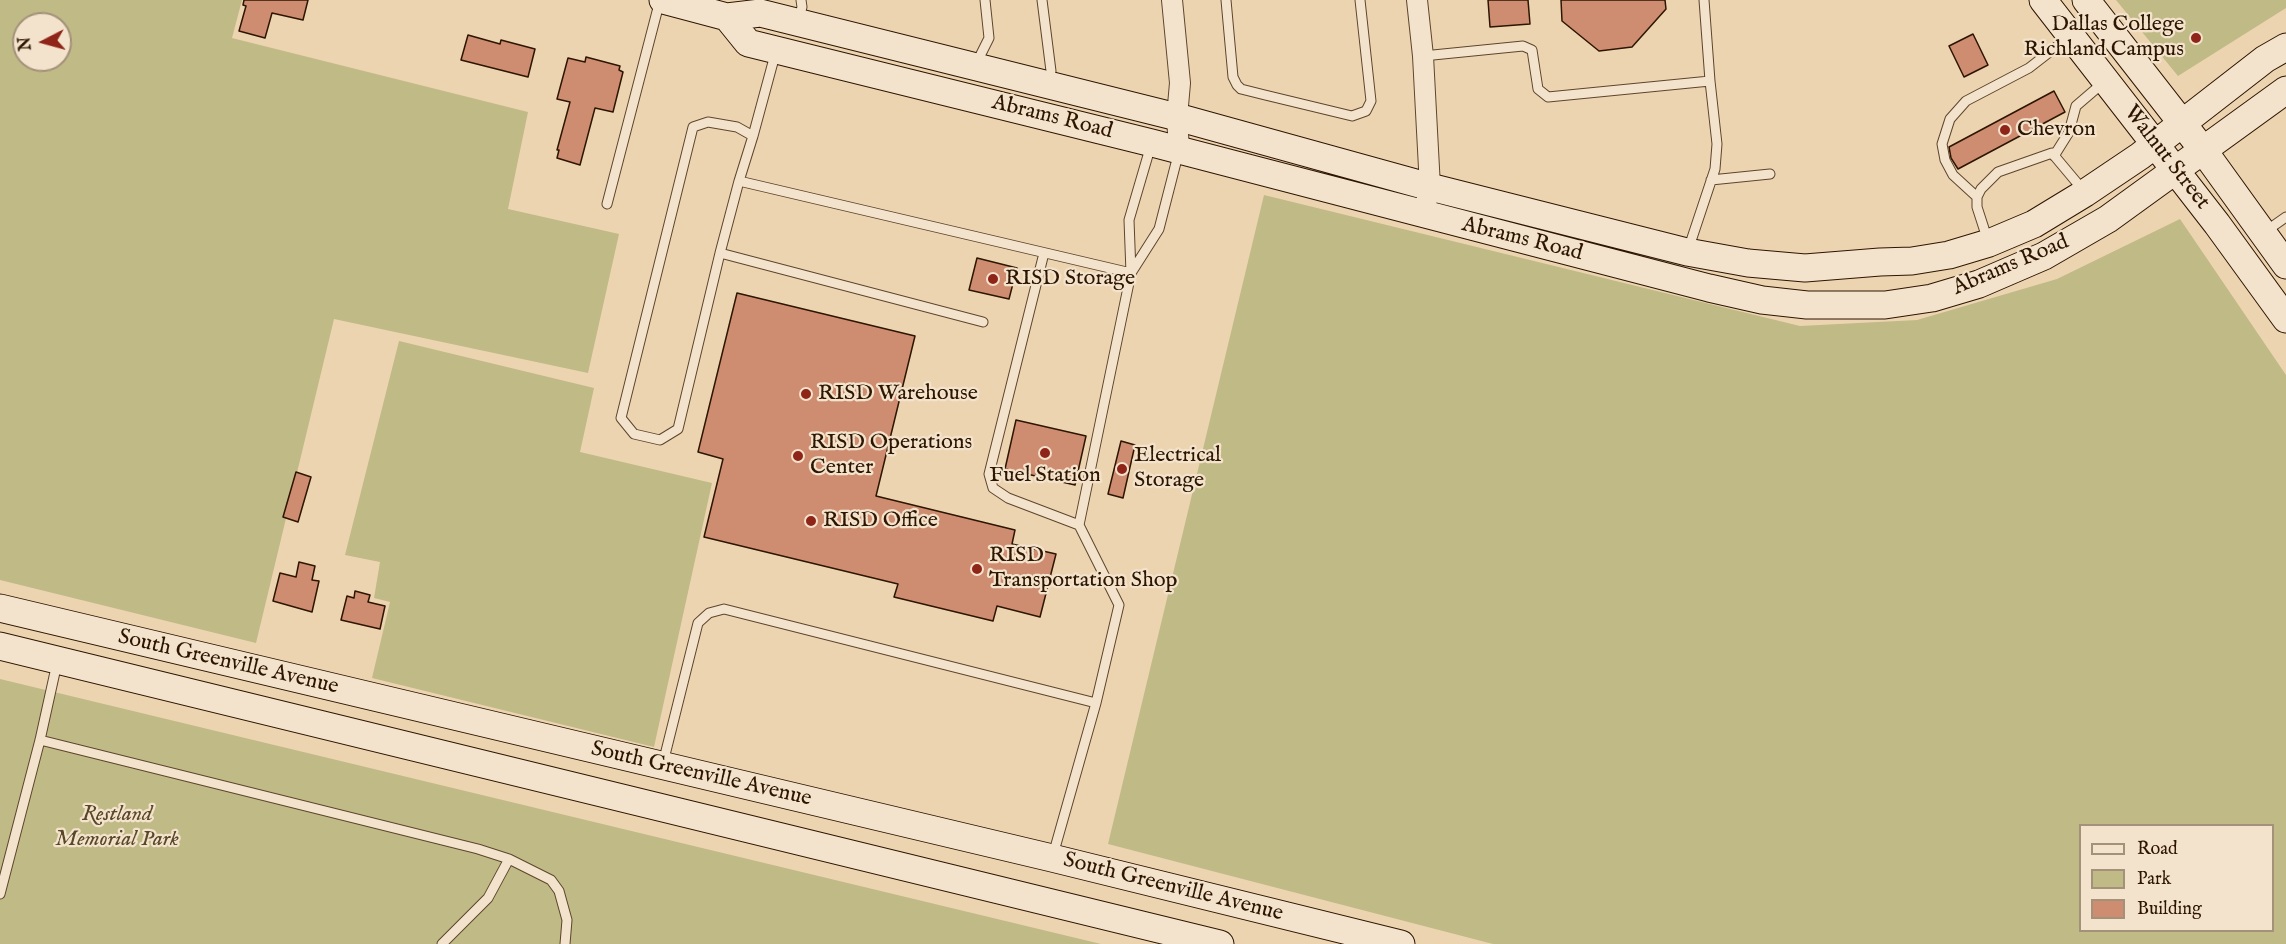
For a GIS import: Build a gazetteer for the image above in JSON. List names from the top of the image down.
{
  "streets": {
    "main road": ["Abrams Road", "Walnut Street", "South Greenville Avenue"]
  },
  "crossings": [
    ["Abrams Road", "Walnut Street"]
  ],
  "parks": ["Restland Memorial Park"],
  "places": [
    "Dallas College Richland Campus",
    "Chevron",
    "RISD Storage",
    "RISD Warehouse",
    "Fuel Station",
    "RISD Operations Center",
    "Electrical Storage",
    "RISD Office",
    "RISD Transportation Shop"
  ],
  "legend": ["Road", "Park", "Building"],
  "north": "left"
}
